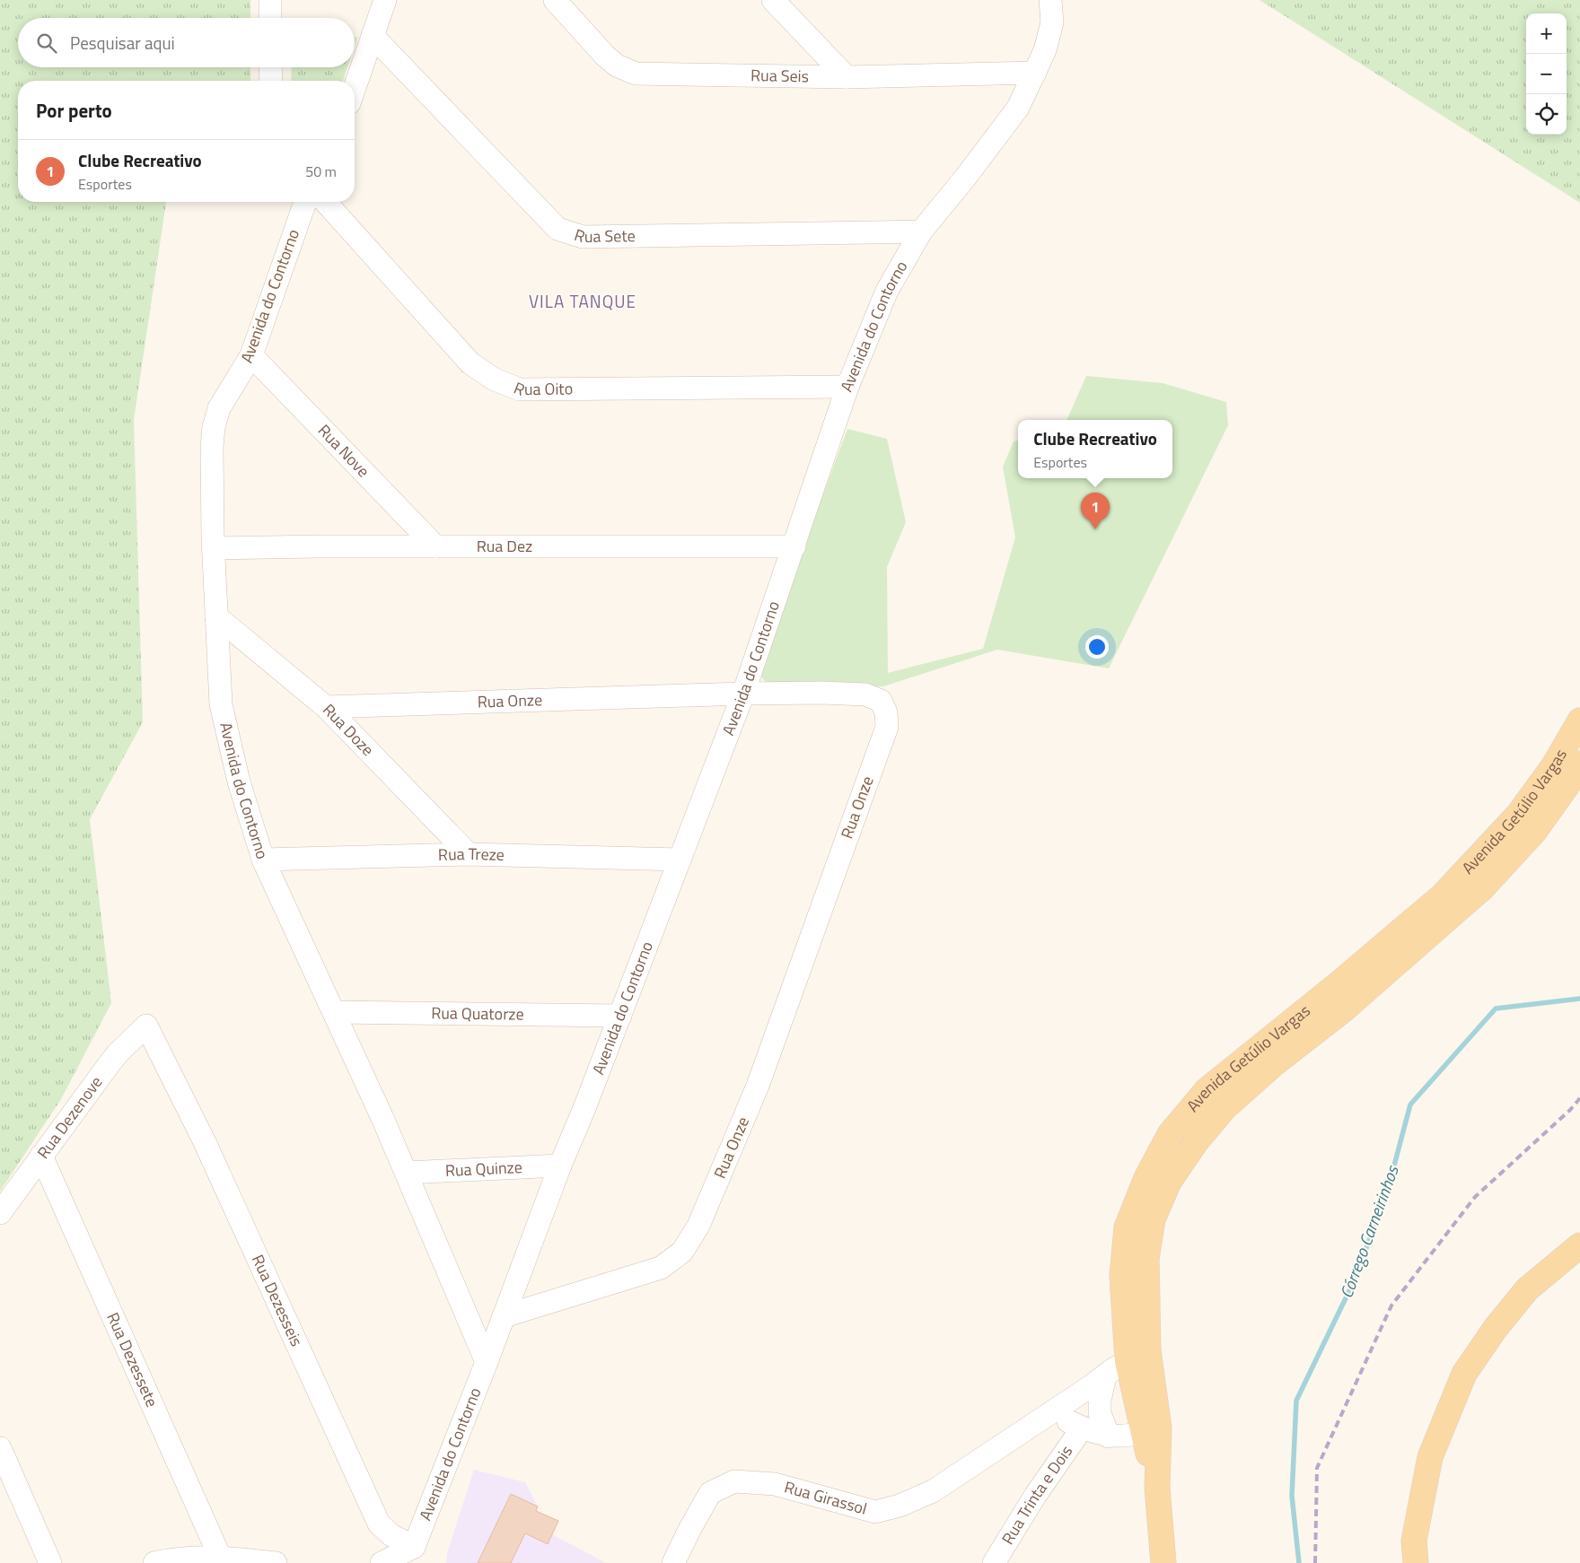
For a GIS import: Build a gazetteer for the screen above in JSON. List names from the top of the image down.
{
  "streets": {
    "main road": ["Avenida Getúlio Vargas"],
    "street": [
      "Rua Seis",
      "Rua Sete",
      "Avenida do Contorno",
      "Rua Oito",
      "Rua Nove",
      "Rua Dez",
      "Rua Onze",
      "Rua Doze",
      "Rua Treze",
      "Rua Quatorze",
      "Rua Dezenove",
      "Rua Quinze",
      "Rua Dezesseis",
      "Rua Dezessete",
      "Rua Trinta e Dois",
      "Rua Girassol"
    ]
  },
  "crossings": [
    ["Rua Seis", "Avenida do Contorno"],
    ["Rua Sete", "Avenida do Contorno"],
    ["Avenida do Contorno", "Rua Oito"],
    ["Avenida do Contorno", "Rua Nove"],
    ["Avenida do Contorno", "Rua Dez"],
    ["Avenida do Contorno", "Rua Onze"],
    ["Avenida do Contorno", "Rua Doze"],
    ["Avenida do Contorno", "Rua Treze"],
    ["Avenida do Contorno", "Rua Quatorze"],
    ["Avenida do Contorno", "Rua Quinze"],
    ["Avenida do Contorno", "Rua Dezesseis"],
    ["Rua Nove", "Rua Dez"],
    ["Rua Onze", "Rua Doze"],
    ["Rua Doze", "Rua Treze"],
    ["Avenida Getúlio Vargas", "Rua Girassol"],
    ["Rua Dezenove", "Rua Dezesseis"],
    ["Rua Dezenove", "Rua Dezessete"]
  ],
  "districts": ["VILA TANQUE"],
  "water": ["Córrego Carneirinhos"],
  "page": {
    "map_buttons": ["+", "−"],
    "search": "Pesquisar aqui",
    "heading": "Por perto",
    "list": [
      {
        "mark": "1",
        "name": "Clube Recreativo",
        "note": "Esportes",
        "value": "50 m"
      }
    ],
    "popup": ["Clube Recreativo", "Esportes"],
    "pins": "1"
  }
}
